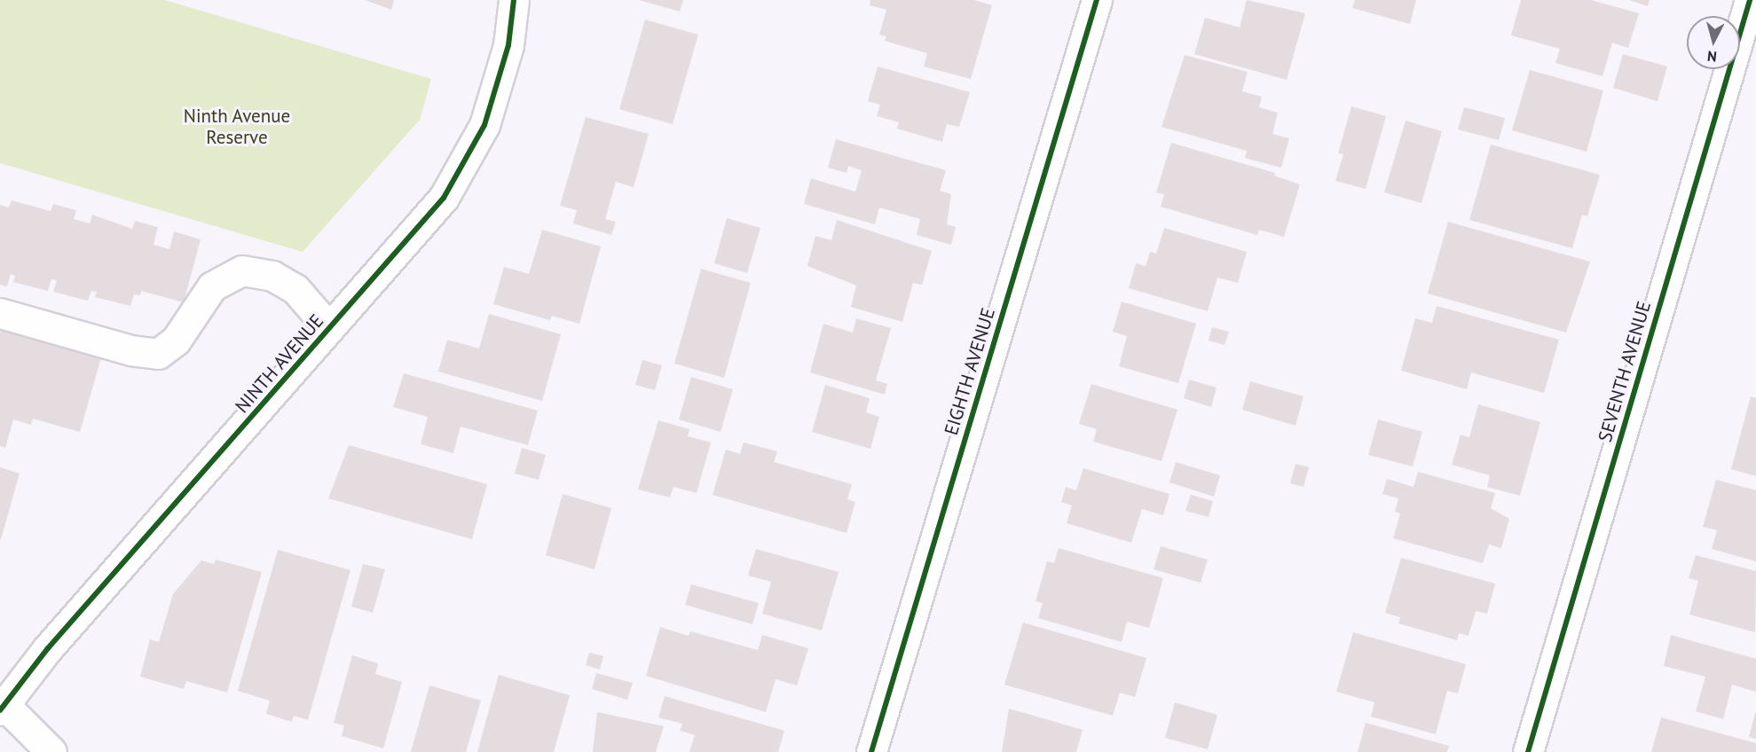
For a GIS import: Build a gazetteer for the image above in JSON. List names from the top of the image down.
{
  "streets": {
    "street": ["NINTH AVENUE", "EIGHTH AVENUE", "SEVENTH AVENUE"]
  },
  "parks": ["Ninth Avenue Reserve"],
  "north": "bottom"
}
